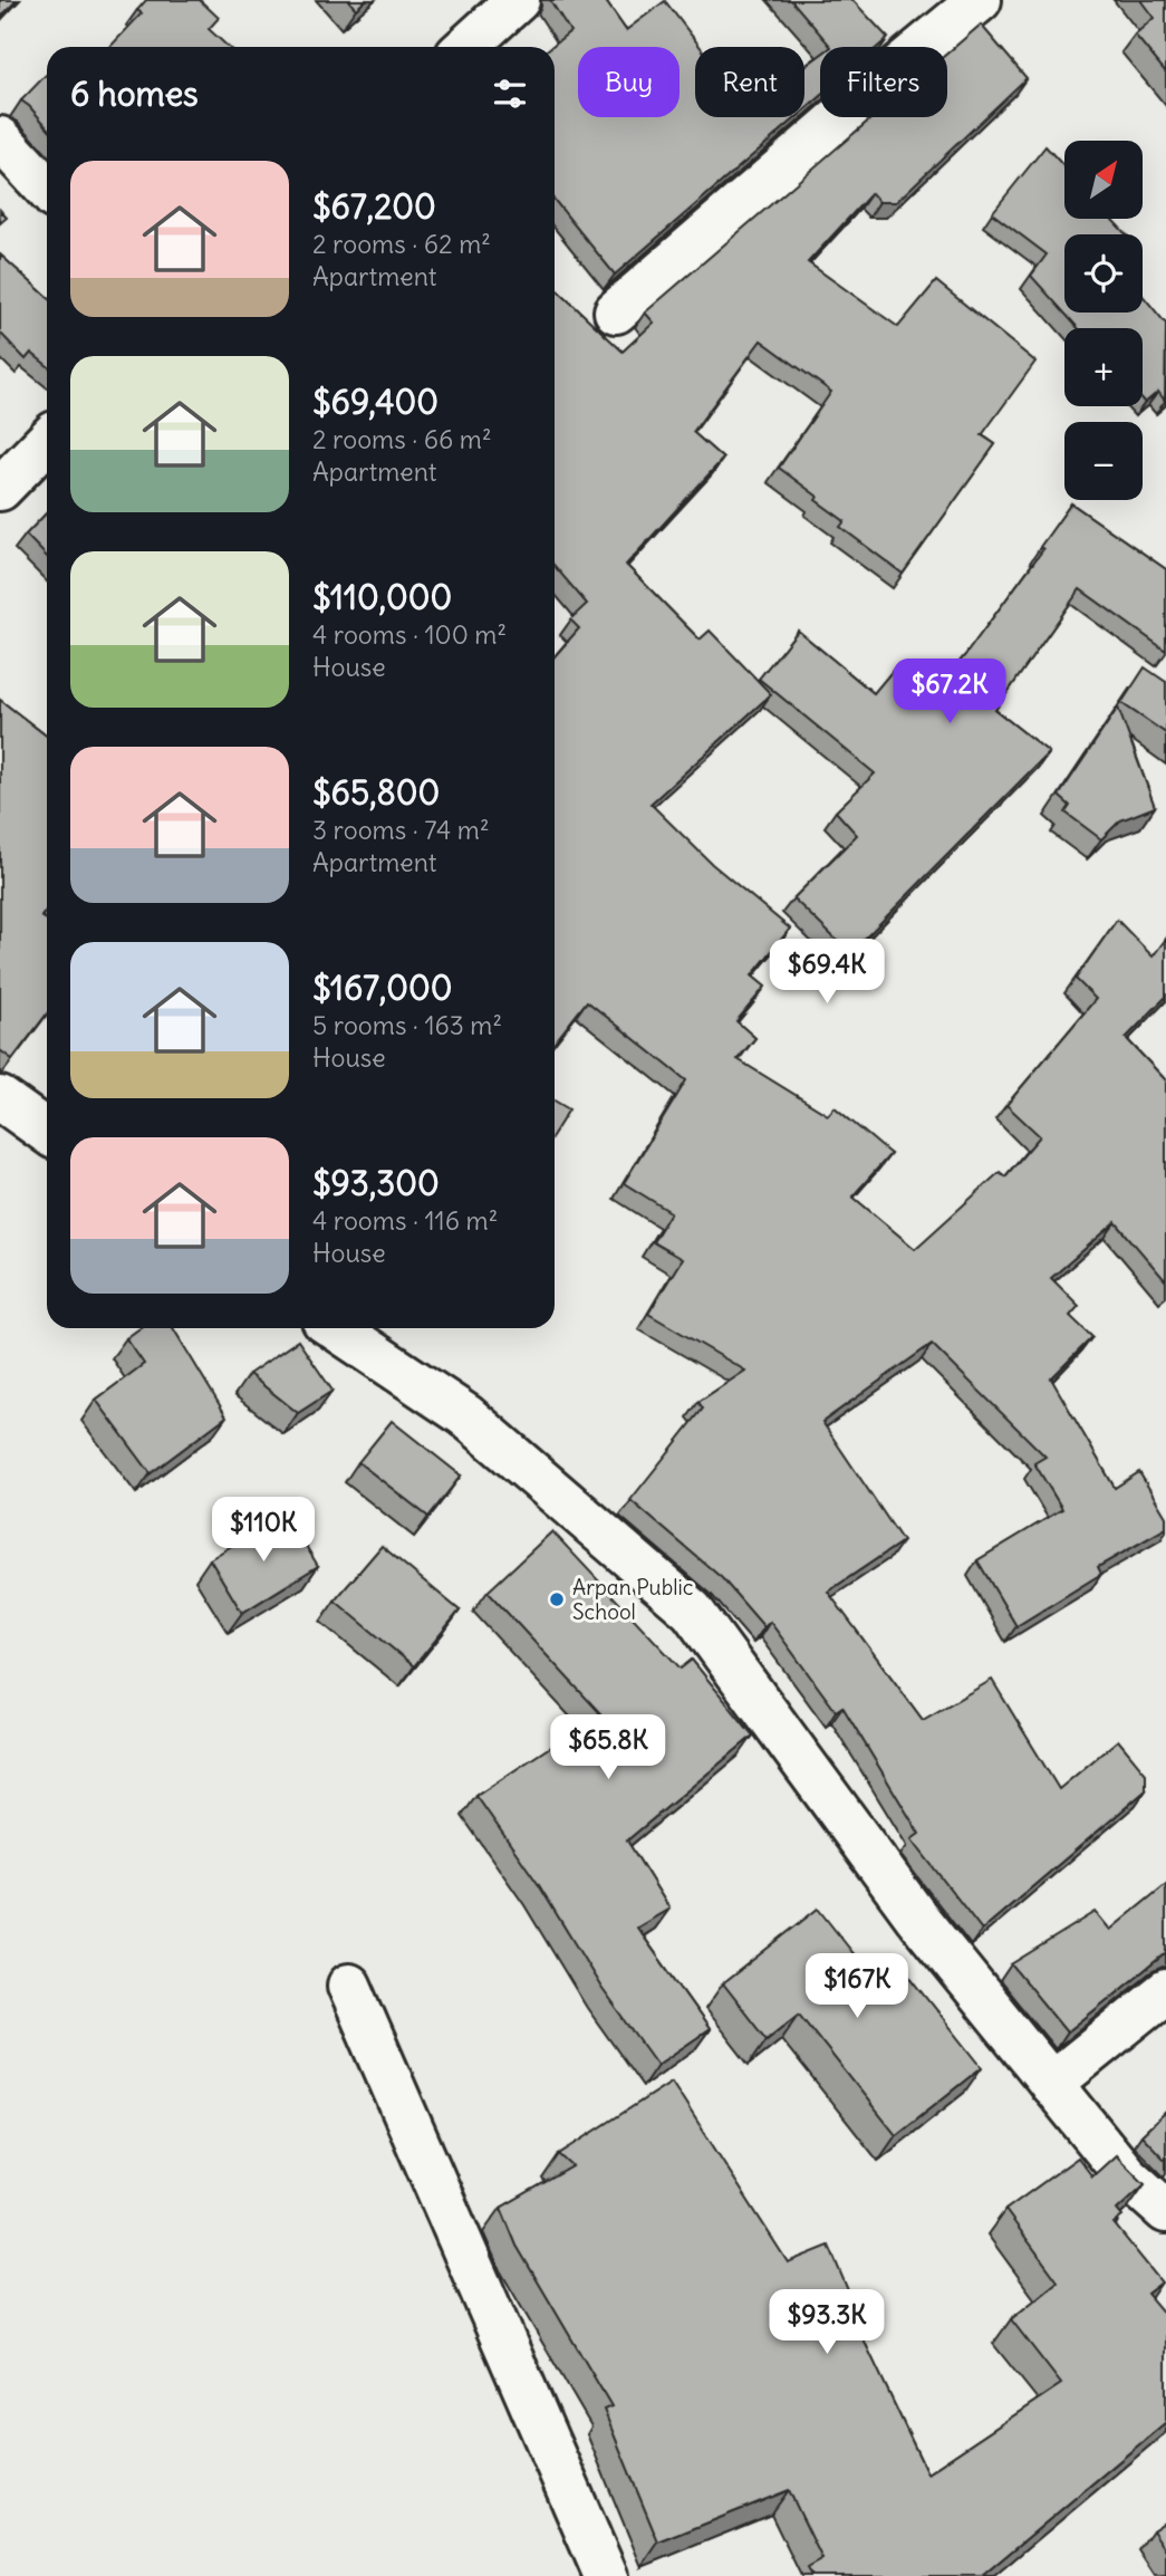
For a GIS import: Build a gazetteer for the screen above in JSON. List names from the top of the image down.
{
  "places": ["Arpan Public School"],
  "north": "top right",
  "page": {
    "chip": ["Buy", "Rent", "Filters"],
    "heading": "6 homes",
    "map_buttons": ["+", "−"],
    "list": [
      {
        "name": "$67,200",
        "note": "2 rooms · 62 m² · Apartment"
      },
      {
        "name": "$69,400",
        "note": "2 rooms · 66 m² · Apartment"
      },
      {
        "name": "$110,000",
        "note": "4 rooms · 100 m² · House"
      },
      {
        "name": "$65,800",
        "note": "3 rooms · 74 m² · Apartment"
      },
      {
        "name": "$167,000",
        "note": "5 rooms · 163 m² · House"
      },
      {
        "name": "$93,300",
        "note": "4 rooms · 116 m² · House"
      }
    ],
    "price": [
      "$67.2K",
      "$69.4K",
      "$110K",
      "$65.8K",
      "$167K",
      "$93.3K"
    ]
  }
}
